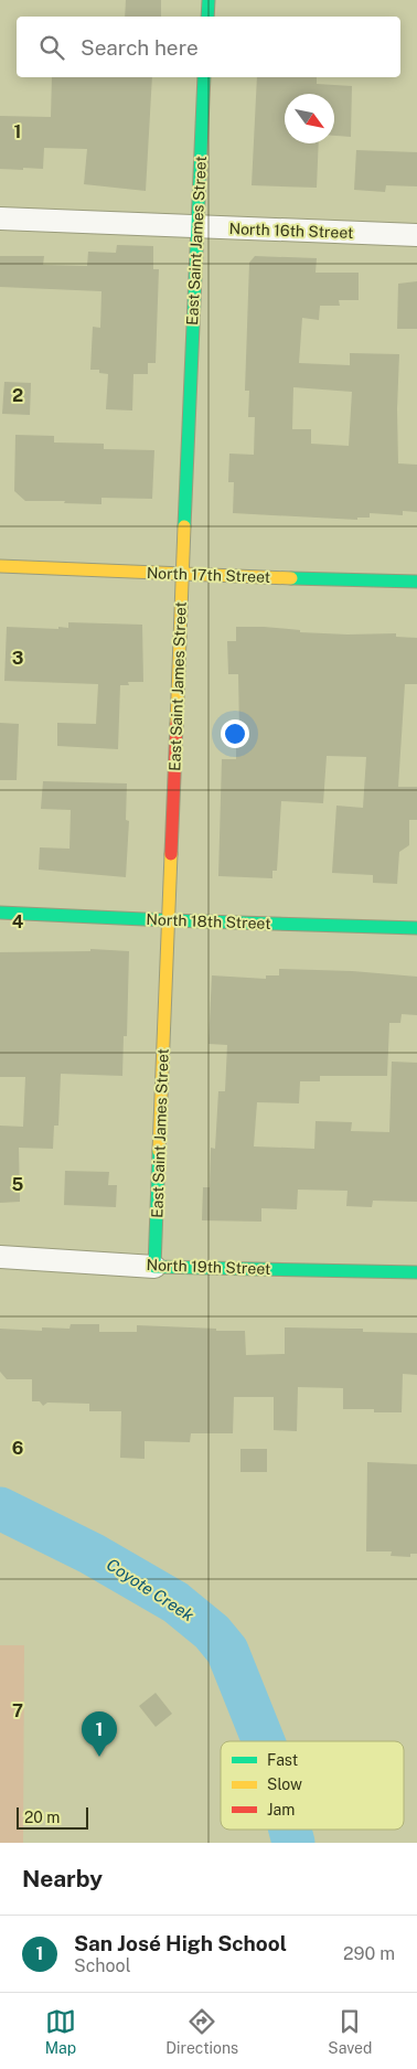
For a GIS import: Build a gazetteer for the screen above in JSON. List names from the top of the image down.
{
  "streets": {
    "street": [
      "North 16th Street",
      "East Saint James Street",
      "North 17th Street",
      "North 18th Street",
      "North 19th Street"
    ]
  },
  "crossings": [
    ["North 16th Street", "East Saint James Street"],
    ["East Saint James Street", "North 17th Street"],
    ["East Saint James Street", "North 18th Street"],
    ["East Saint James Street", "North 19th Street"]
  ],
  "water": ["Coyote Creek"],
  "legend": ["Fast", "Slow", "Jam"],
  "scale_bar": "20 m",
  "north": "bottom right",
  "page": {
    "search": "Search here",
    "pins": "1",
    "scale": "20 m",
    "heading": "Nearby",
    "list": [
      {
        "mark": "1",
        "name": "San José High School",
        "note": "School",
        "value": "290 m"
      }
    ],
    "nav": ["Map", "Directions", "Saved"]
  },
  "grid": {
    "rows": [
      "1",
      "2",
      "3",
      "4",
      "5",
      "6",
      "7"
    ]
  }
}
